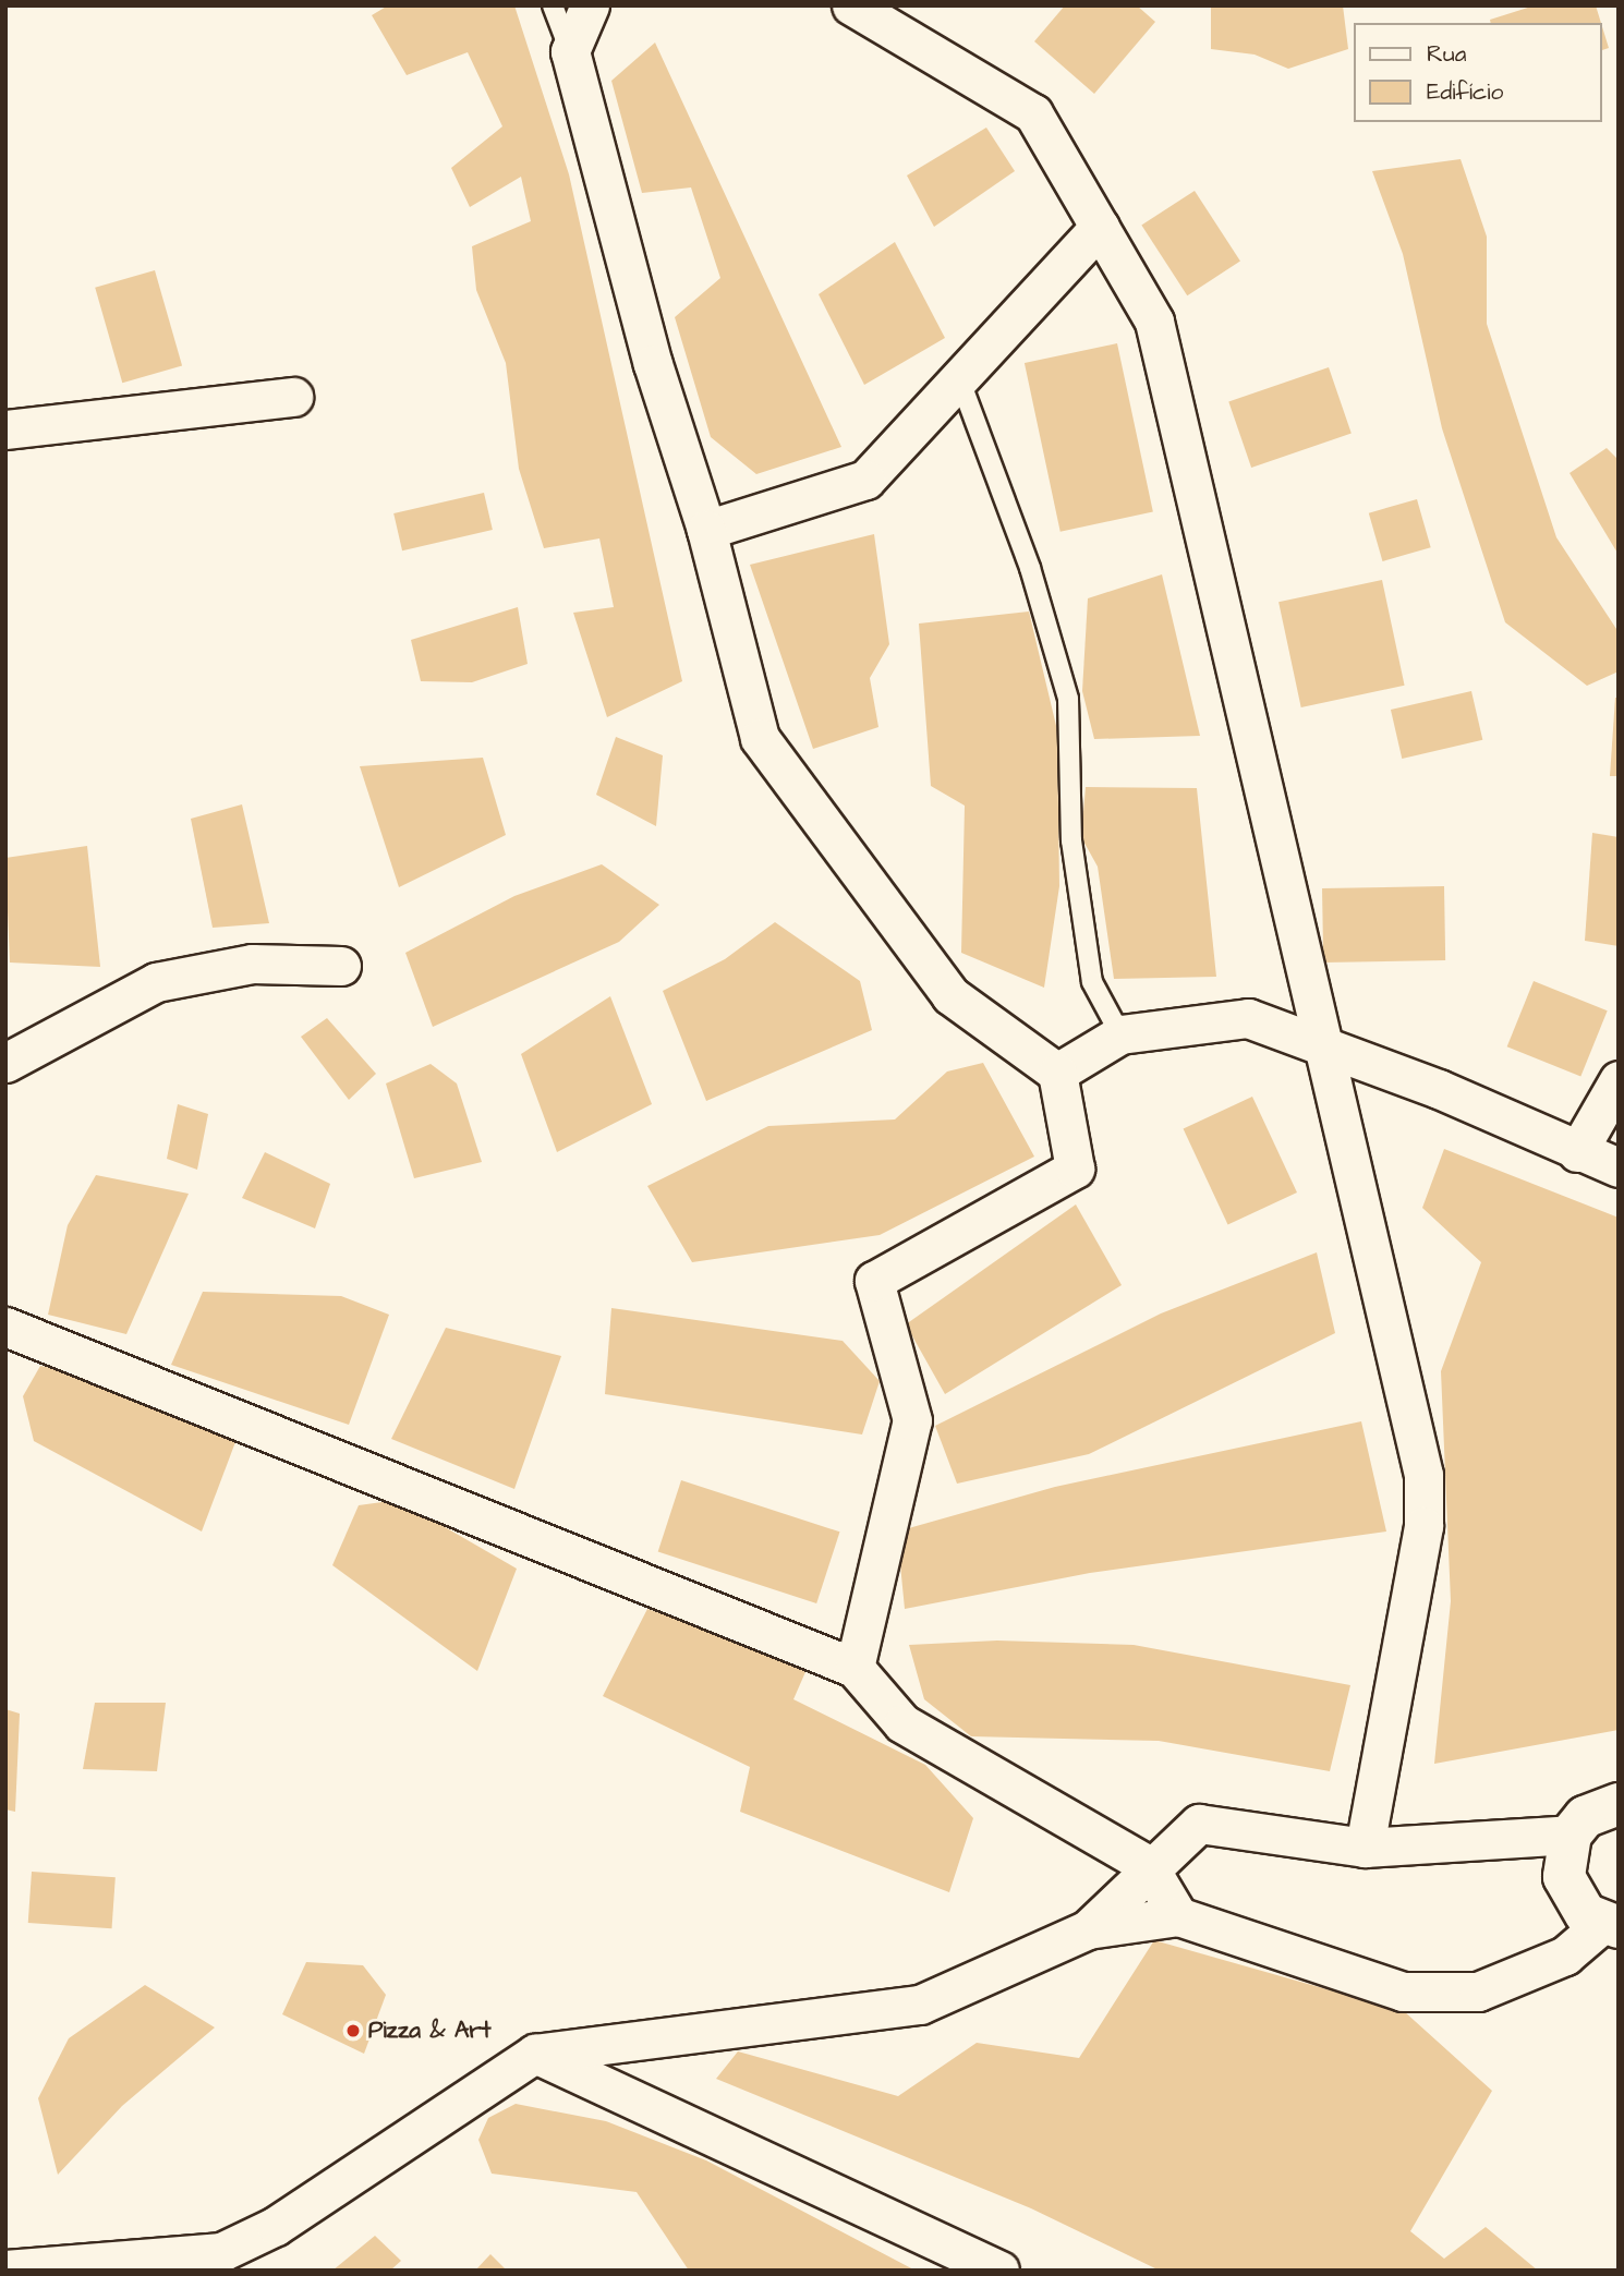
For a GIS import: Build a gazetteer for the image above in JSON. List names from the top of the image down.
{
  "places": ["Pizza & Art"],
  "legend": ["Rua", "Edifício"]
}
